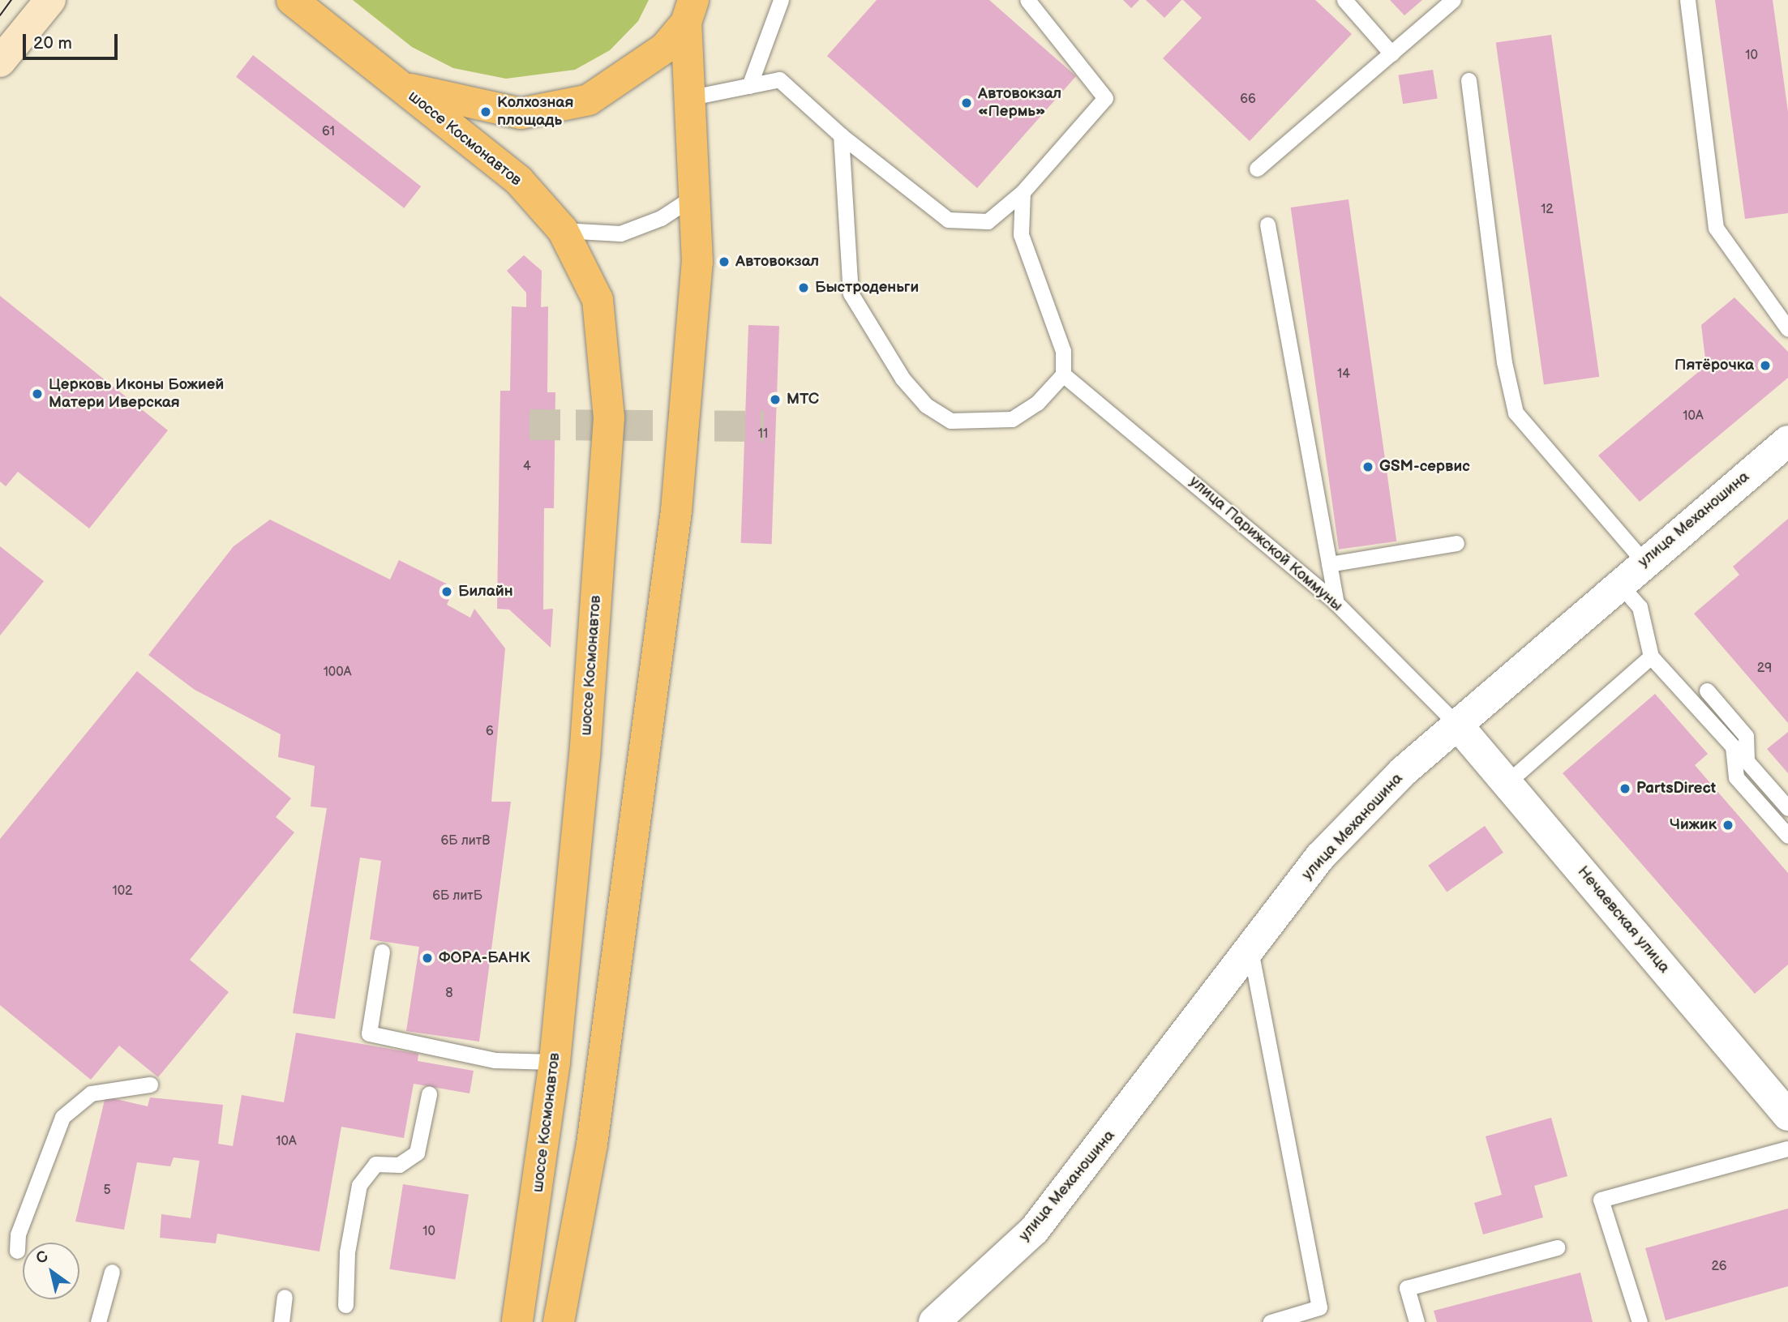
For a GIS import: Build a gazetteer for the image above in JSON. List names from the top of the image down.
{
  "streets": {
    "main road": ["шоссе Космонавтов"],
    "street": ["улица Механошина", "Нечаевская улица"],
    "lane": ["улица Парижской Коммуны"]
  },
  "crossings": [
    ["улица Механошина", "улица Парижской Коммуны"],
    ["улица Механошина", "Нечаевская улица"],
    ["улица Парижской Коммуны", "Нечаевская улица"]
  ],
  "places": [
    "Автовокзал «Пермь»",
    "Колхозная площадь",
    "Автовокзал",
    "Быстроденьги",
    "Пятёрочка",
    "Церковь Иконы Божией Матери Иверская",
    "МТС",
    "GSM-сервис",
    "Билайн",
    "PartsDirect",
    "Чижик",
    "ФОРА-БАНК"
  ],
  "house_numbers": [
    "10",
    "66",
    "61",
    "12",
    "14",
    "10А",
    "11",
    "4",
    "29",
    "100А",
    "6",
    "6Б литВ",
    "102",
    "6Б литБ",
    "8",
    "10А",
    "5",
    "10",
    "26"
  ],
  "scale_bar": "20 m",
  "north": "top left"
}
